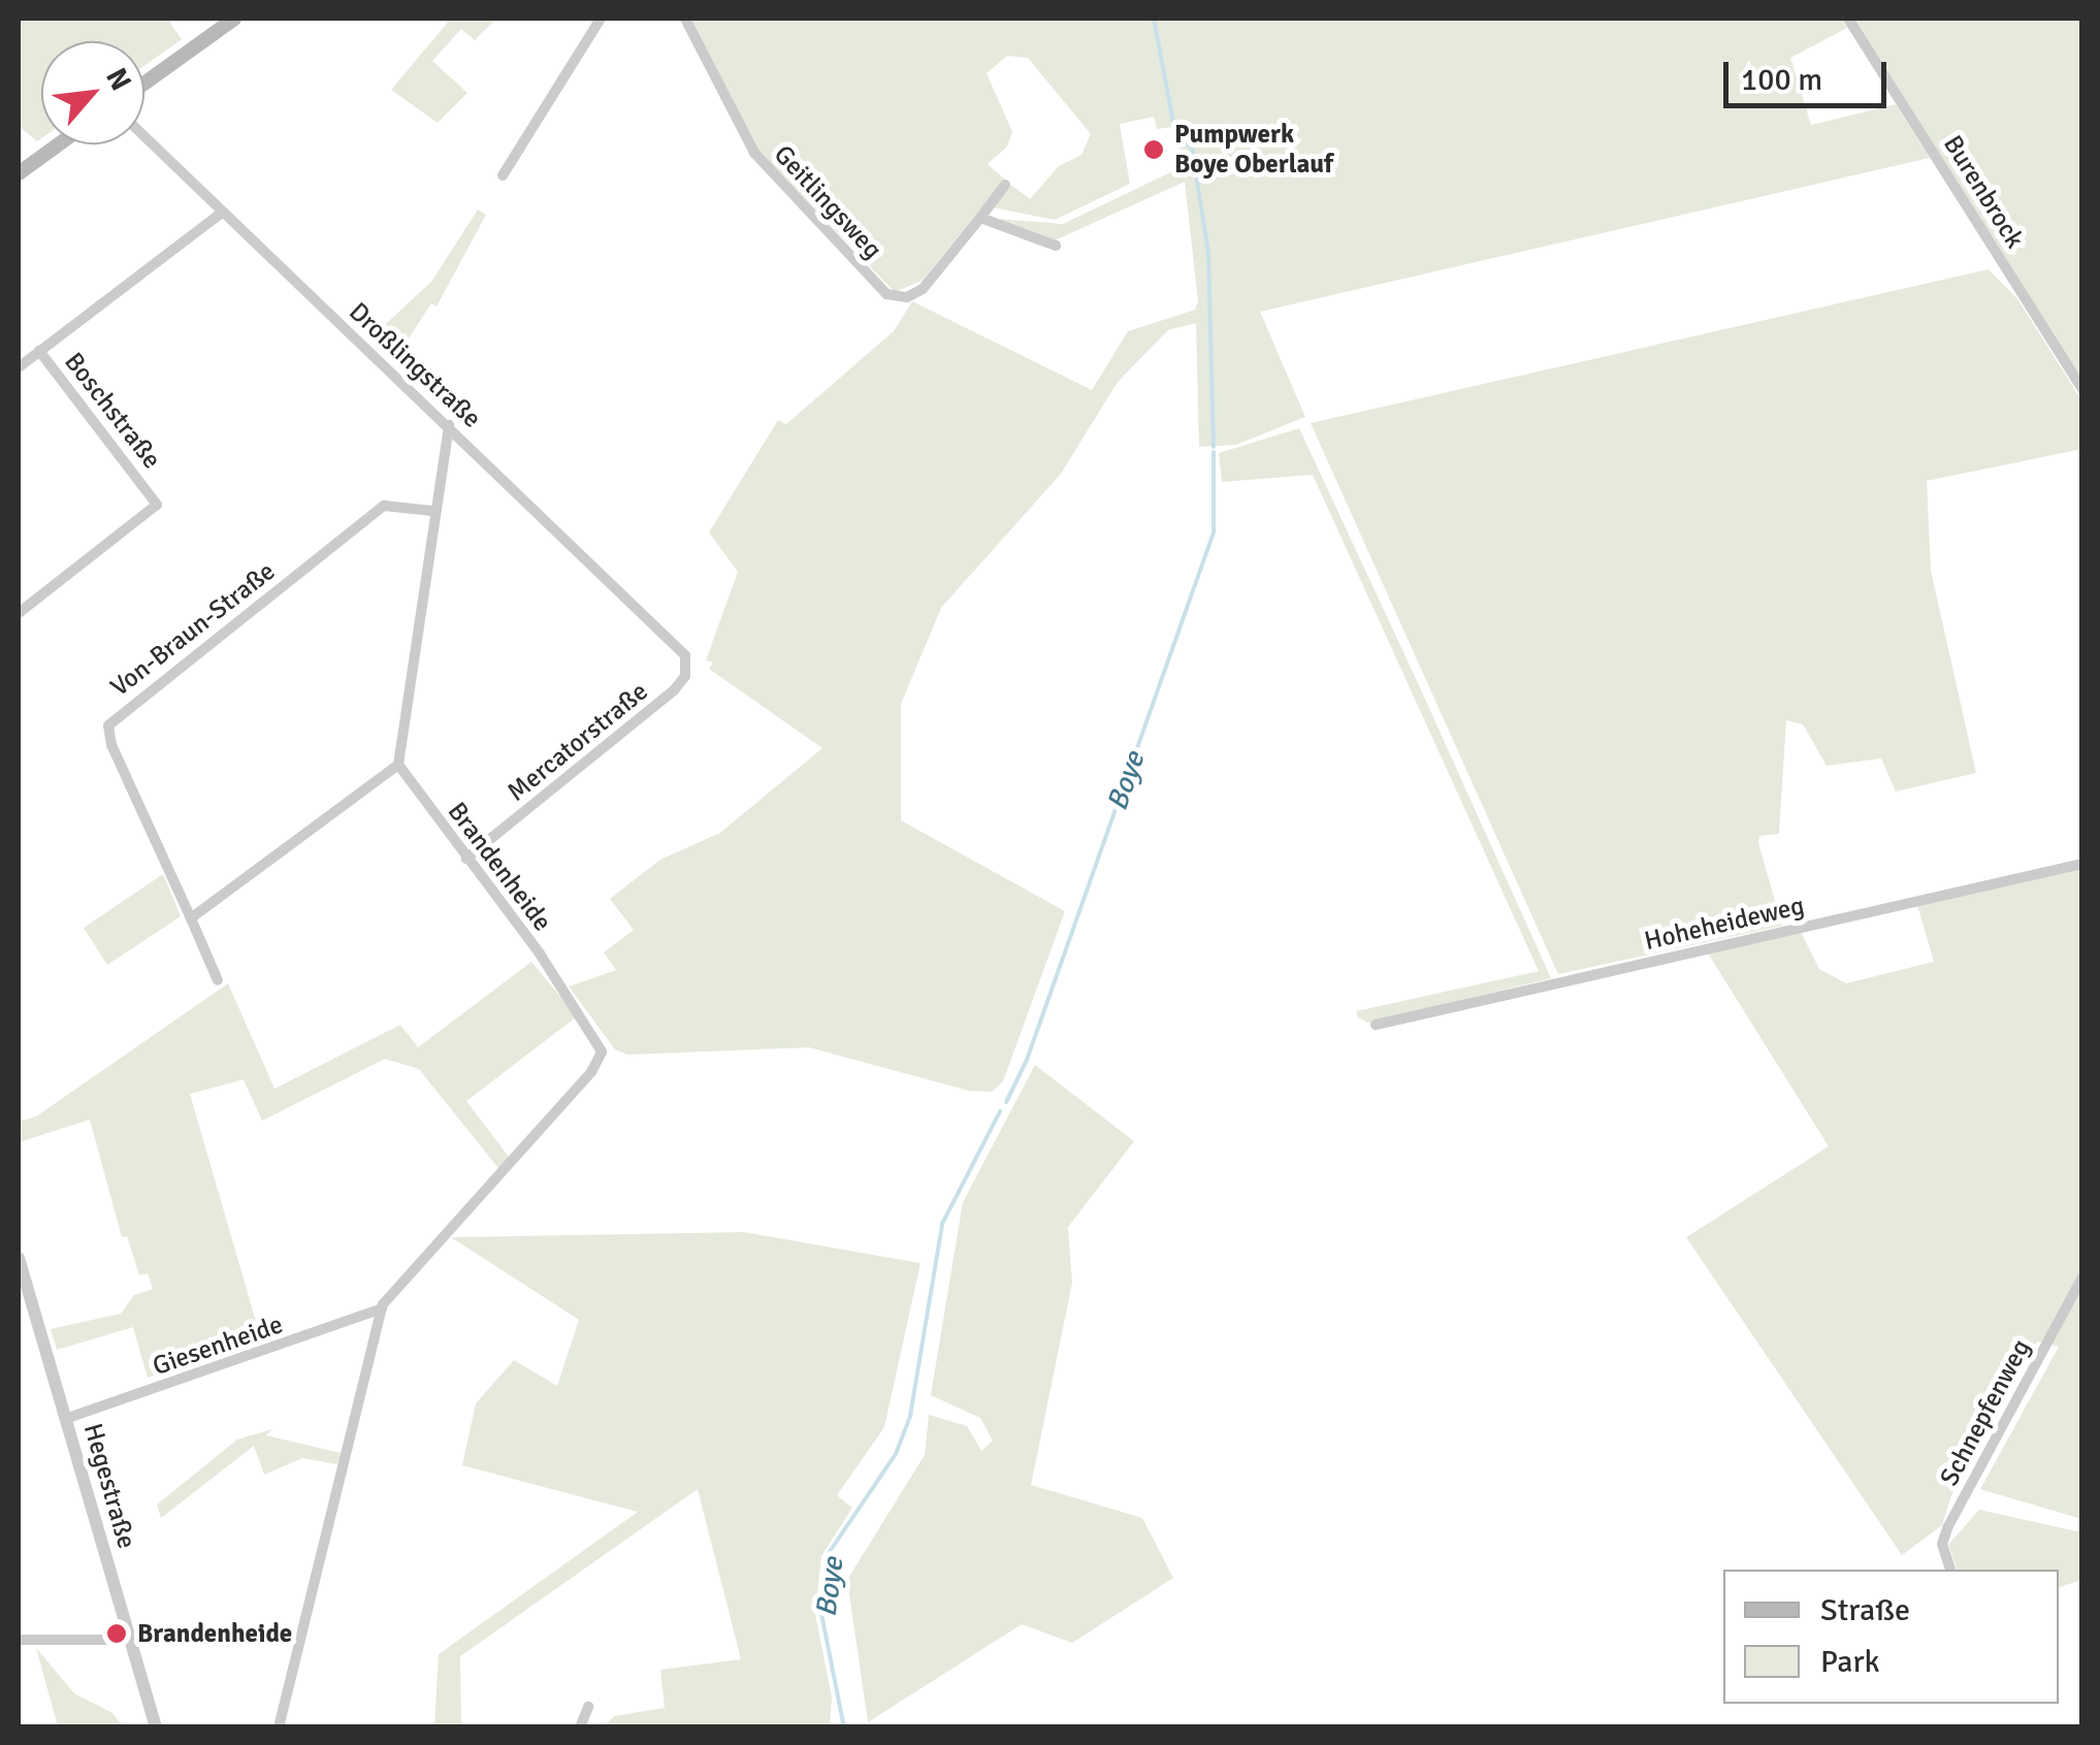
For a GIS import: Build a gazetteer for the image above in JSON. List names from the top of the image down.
{
  "streets": {
    "street": [
      "Burenbrock",
      "Geitlingsweg",
      "Droßlingstraße",
      "Boschstraße",
      "Von-Braun-Straße",
      "Mercatorstraße",
      "Brandenheide",
      "Hoheheideweg",
      "Giesenheide",
      "Schnepfenweg",
      "Hegestraße"
    ]
  },
  "crossings": [
    ["Droßlingstraße", "Boschstraße"],
    ["Droßlingstraße", "Mercatorstraße"],
    ["Mercatorstraße", "Brandenheide"],
    ["Brandenheide", "Giesenheide"],
    ["Giesenheide", "Hegestraße"]
  ],
  "water": ["Boye"],
  "places": ["Pumpwerk Boye Oberlauf", "Brandenheide"],
  "legend": ["Straße", "Park"],
  "scale_bar": "100 m",
  "north": "top right"
}
